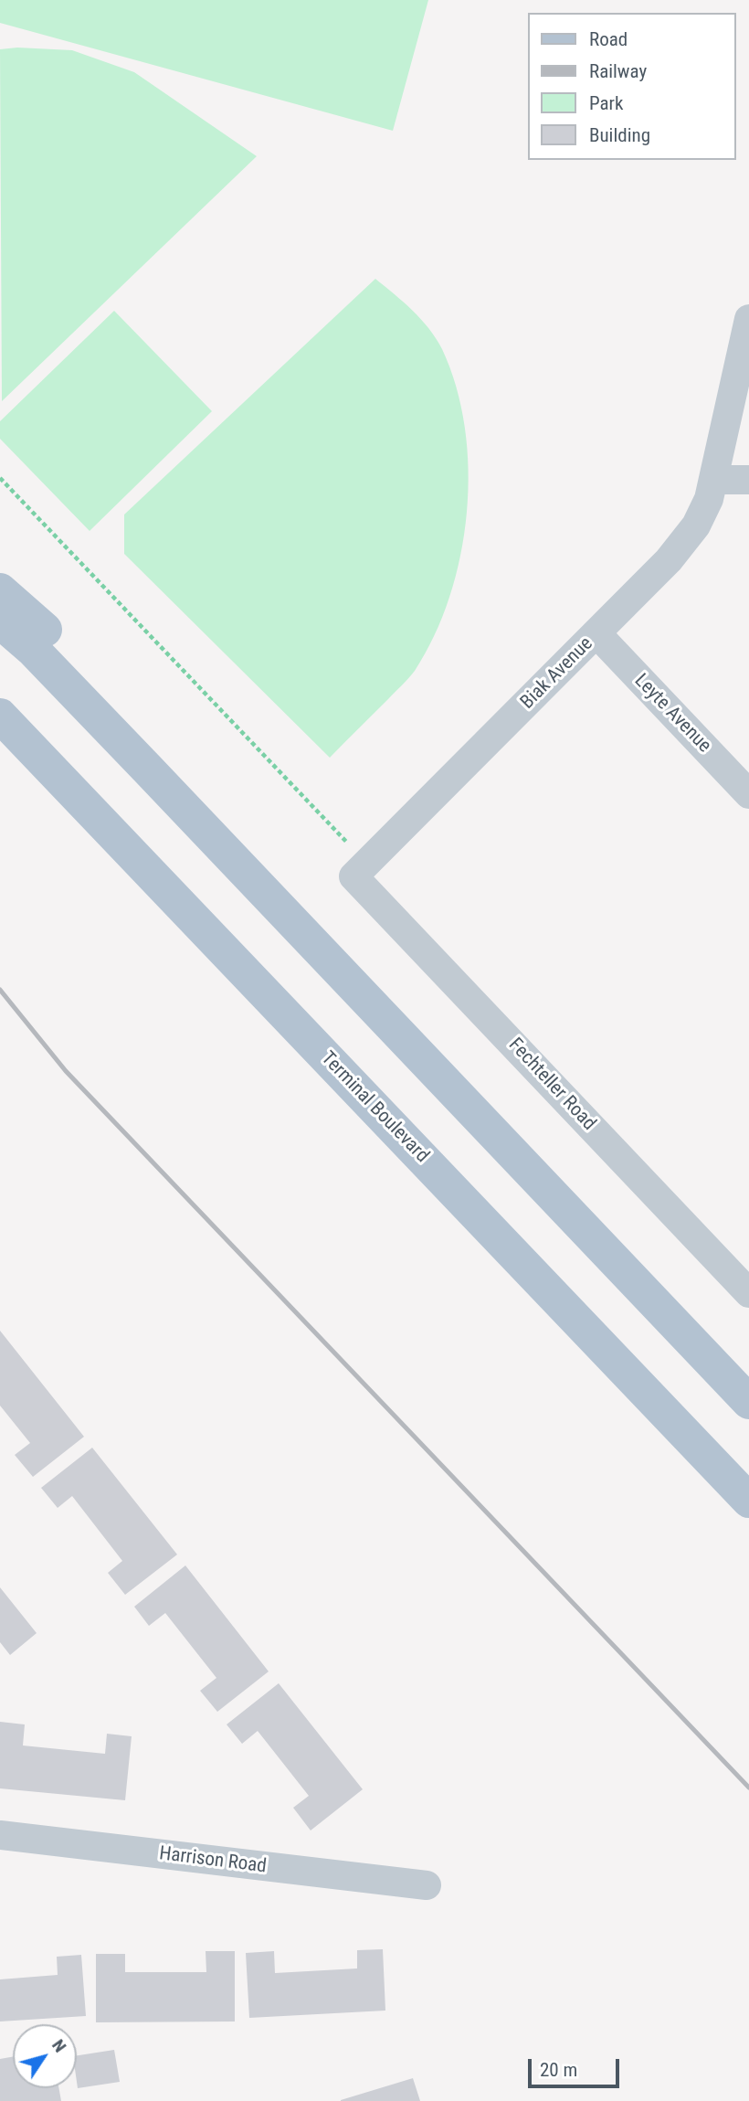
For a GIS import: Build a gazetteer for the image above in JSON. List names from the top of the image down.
{
  "streets": {
    "main road": ["Terminal Boulevard"],
    "street": [
      "Biak Avenue",
      "Leyte Avenue",
      "Fechteller Road",
      "Harrison Road"
    ]
  },
  "crossings": [
    ["Biak Avenue", "Leyte Avenue"],
    ["Biak Avenue", "Fechteller Road"]
  ],
  "legend": [
    "Road",
    "Railway",
    "Park",
    "Building"
  ],
  "scale_bar": "20 m",
  "north": "top right"
}
